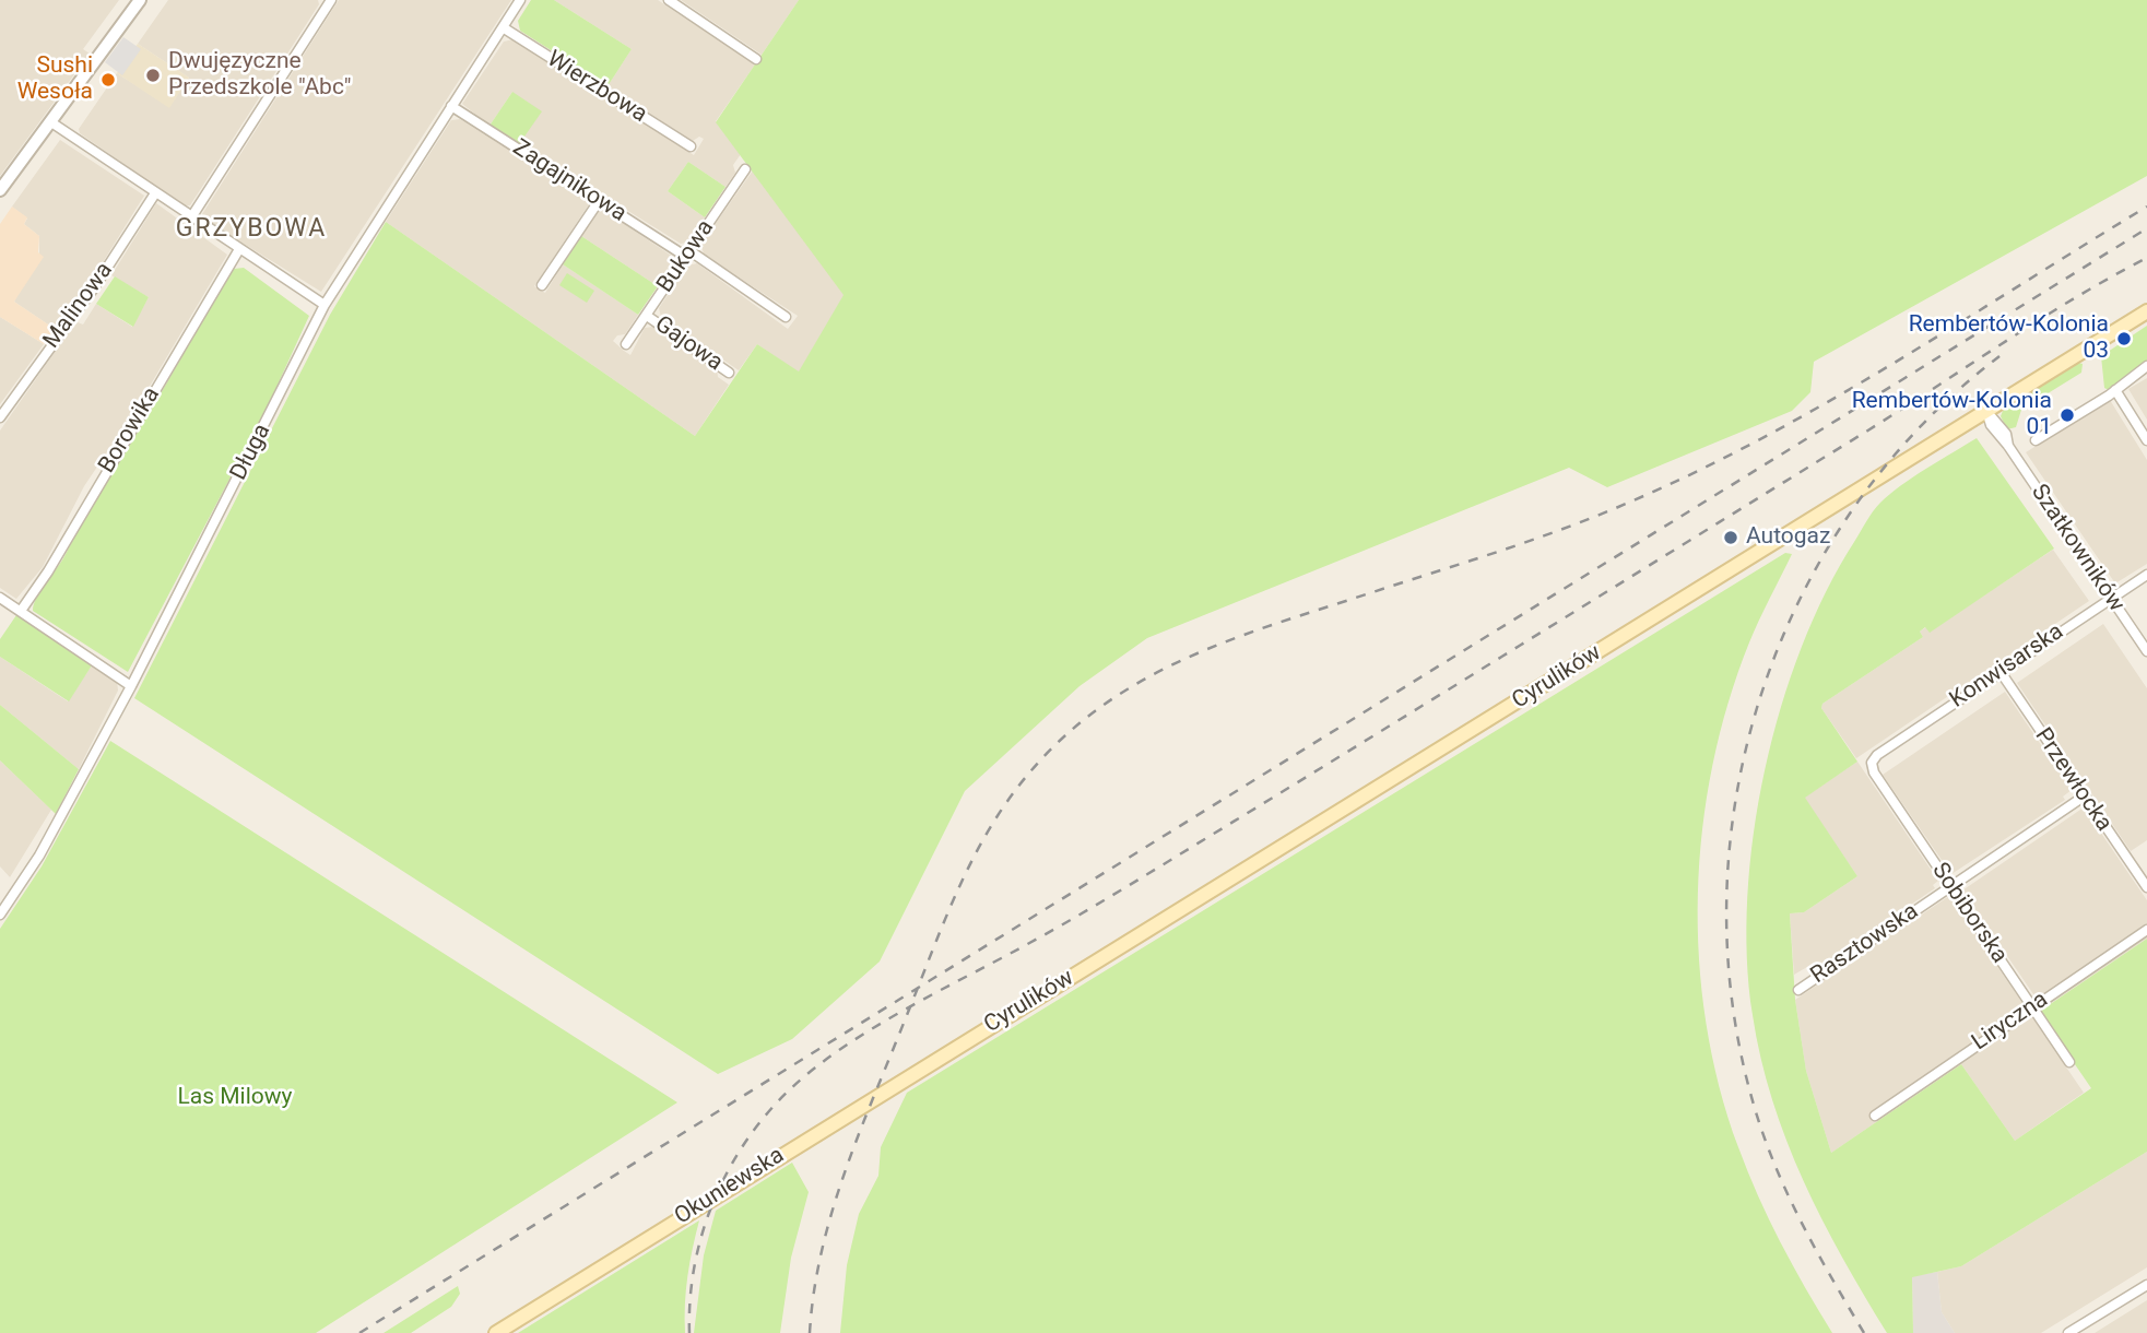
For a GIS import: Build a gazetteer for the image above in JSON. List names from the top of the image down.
{
  "streets": {
    "main road": ["Cyrulików", "Okuniewska"],
    "street": [
      "Wierzbowa",
      "Zagajnikowa",
      "Bukowa",
      "Malinowa",
      "Gajowa",
      "Borowika",
      "Długa",
      "Szatkowników",
      "Konwisarska",
      "Przewłocka",
      "Sobiborska",
      "Rasztowska",
      "Liryczna"
    ]
  },
  "crossings": [
    ["Wierzbowa", "Długa"],
    ["Zagajnikowa", "Bukowa"],
    ["Zagajnikowa", "Długa"],
    ["Bukowa", "Gajowa"],
    ["Szatkowników", "Konwisarska"],
    ["Szatkowników", "Cyrulików"],
    ["Konwisarska", "Przewłocka"],
    ["Konwisarska", "Sobiborska"],
    ["Cyrulików", "Okuniewska"],
    ["Przewłocka", "Rasztowska"],
    ["Sobiborska", "Rasztowska"],
    ["Sobiborska", "Liryczna"]
  ],
  "districts": ["GRZYBOWA"],
  "parks": ["Las Milowy"],
  "places": [
    "Dwujęzyczne Przedszkole \"Abc\"",
    "Sushi Wesoła",
    "Rembertów-Kolonia 03",
    "Rembertów-Kolonia 01",
    "Autogaz"
  ]
}
